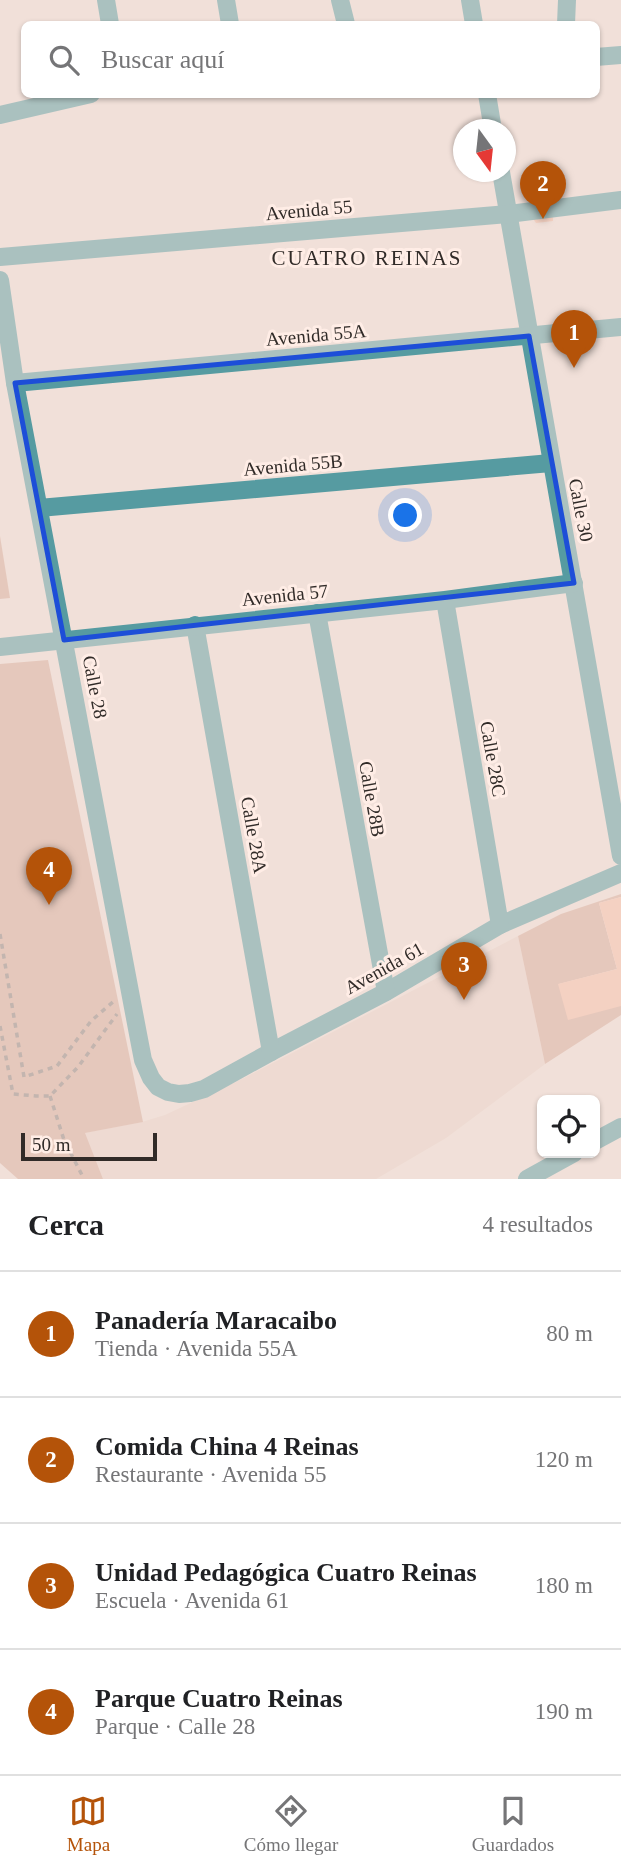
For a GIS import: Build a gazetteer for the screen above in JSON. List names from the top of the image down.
{
  "streets": {
    "street": [
      "Avenida 55",
      "Avenida 55A",
      "Avenida 55B",
      "Calle 30",
      "Avenida 57",
      "Calle 28",
      "Calle 28C",
      "Calle 28B",
      "Calle 28A",
      "Avenida 61"
    ]
  },
  "crossings": [
    ["Avenida 55", "Calle 30"],
    ["Avenida 55A", "Calle 30"],
    ["Avenida 55A", "Calle 28"],
    ["Avenida 55B", "Calle 30"],
    ["Avenida 55B", "Calle 28"],
    ["Calle 30", "Avenida 57"],
    ["Avenida 57", "Calle 28"],
    ["Avenida 57", "Calle 28C"],
    ["Avenida 57", "Calle 28B"],
    ["Avenida 57", "Calle 28A"],
    ["Calle 28", "Avenida 61"],
    ["Calle 28C", "Avenida 61"],
    ["Calle 28B", "Avenida 61"],
    ["Calle 28A", "Avenida 61"]
  ],
  "districts": ["CUATRO REINAS"],
  "scale_bar": "50 m",
  "north": "bottom",
  "page": {
    "search": "Buscar aquí",
    "pins": [
      "2",
      "1",
      "4",
      "3"
    ],
    "scale": "50 m",
    "heading": ["Cerca", "4 resultados"],
    "list": [
      {
        "mark": "1",
        "name": "Panadería Maracaibo",
        "note": "Tienda · Avenida 55A",
        "value": "80 m"
      },
      {
        "mark": "2",
        "name": "Comida China 4 Reinas",
        "note": "Restaurante · Avenida 55",
        "value": "120 m"
      },
      {
        "mark": "3",
        "name": "Unidad Pedagógica Cuatro Reinas",
        "note": "Escuela · Avenida 61",
        "value": "180 m"
      },
      {
        "mark": "4",
        "name": "Parque Cuatro Reinas",
        "note": "Parque · Calle 28",
        "value": "190 m"
      }
    ],
    "nav": ["Mapa", "Cómo llegar", "Guardados"]
  }
}
